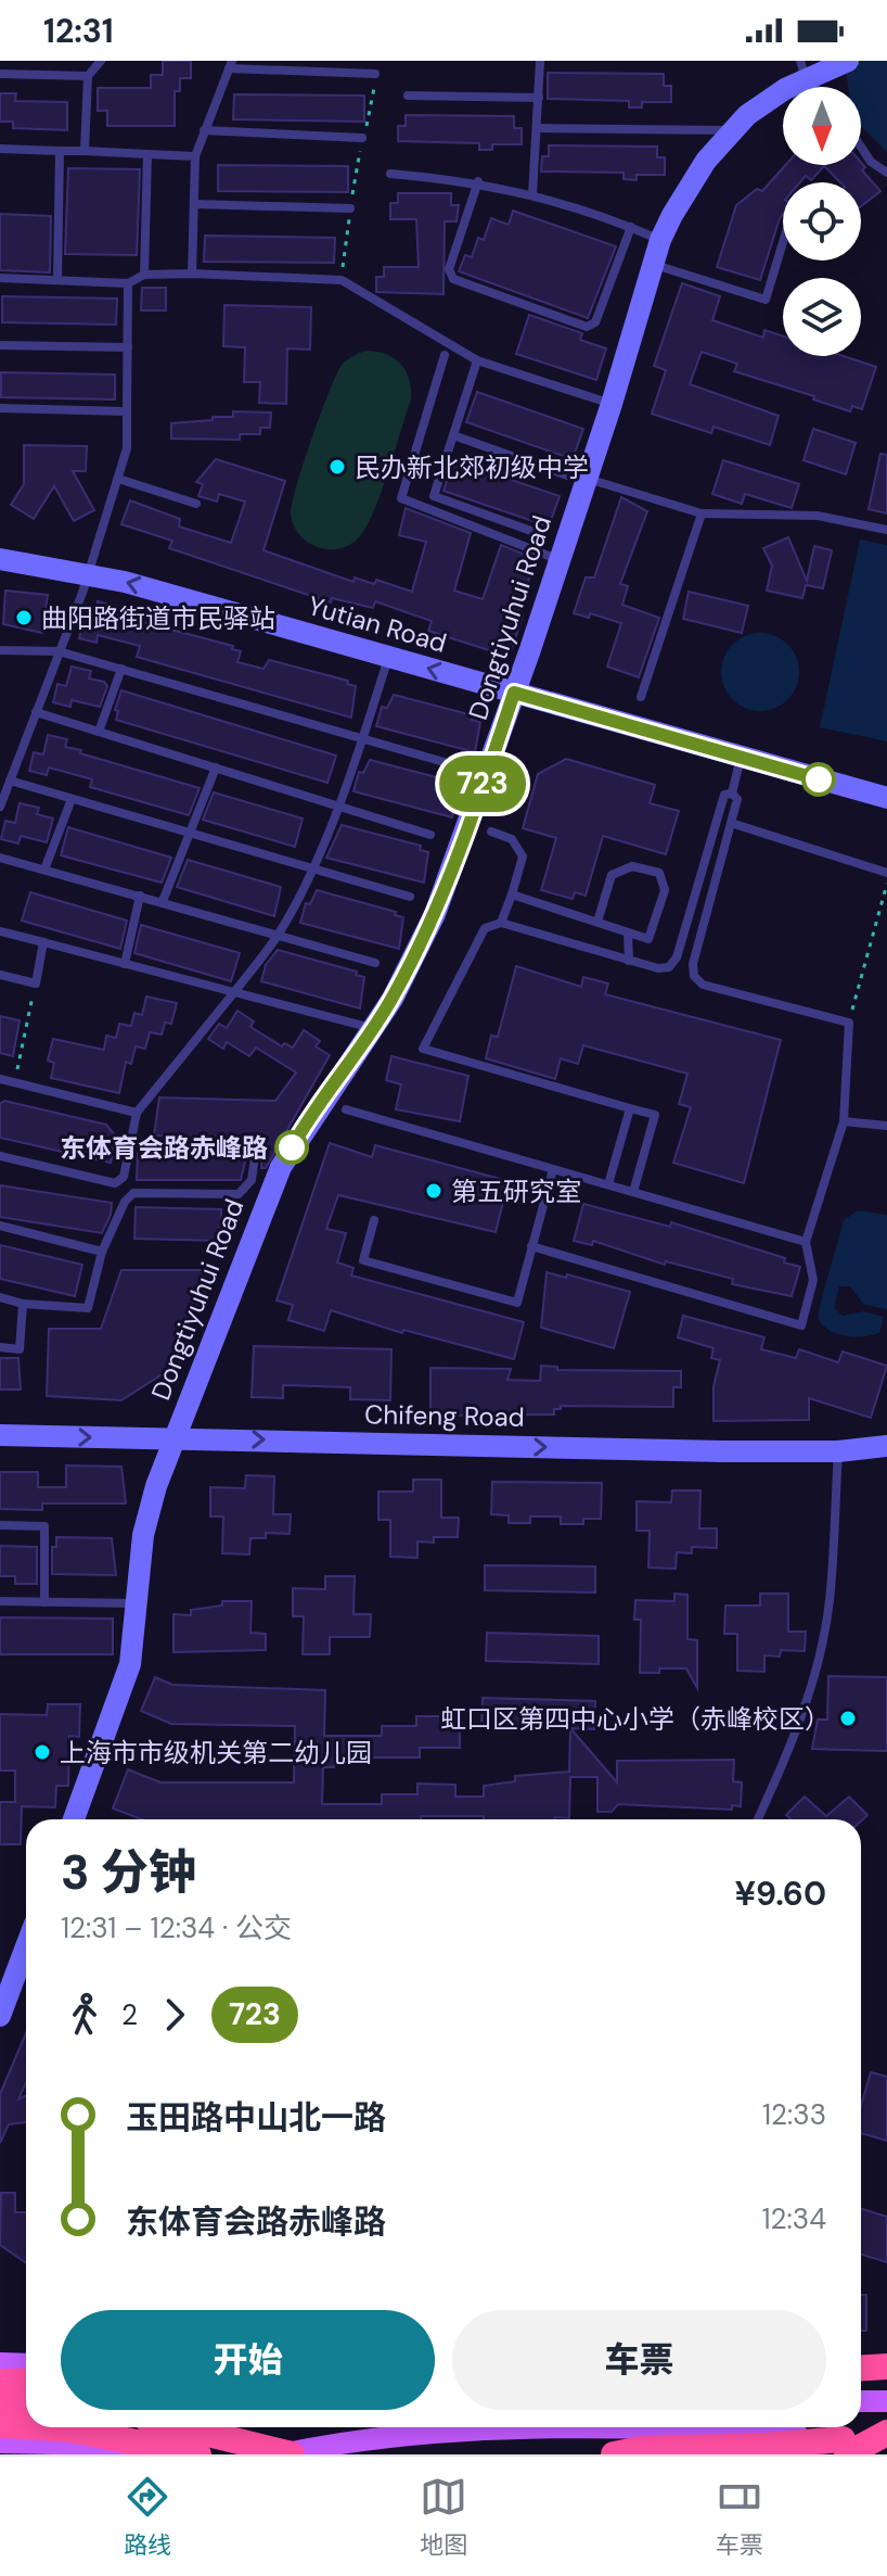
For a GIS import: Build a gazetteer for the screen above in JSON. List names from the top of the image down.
{
  "streets": {
    "street": ["Dongtiyuhui Road", "Yutian Road", "Chifeng Road"]
  },
  "crossings": [
    ["Dongtiyuhui Road", "Yutian Road"],
    ["Dongtiyuhui Road", "Chifeng Road"]
  ],
  "one_way": ["Yutian Road", "Chifeng Road"],
  "places": [
    "民办新北郊初级中学",
    "曲阳路街道市民驿站",
    "东体育会路赤峰路",
    "第五研究室",
    "虹口区第四中心小学（赤峰校区）",
    "上海市市级机关第二幼儿园"
  ],
  "lines": ["bus line 723"],
  "north": "bottom",
  "page": {
    "status": "12:31",
    "on_map": "723",
    "heading": ["3 分钟", "12:31 – 12:34 · 公交", "¥9.60"],
    "legs": ["2", "723"],
    "list": [
      {
        "name": "玉田路中山北一路",
        "value": "12:33"
      },
      {
        "name": "东体育会路赤峰路",
        "value": "12:34"
      }
    ],
    "buttons": ["开始", "车票"],
    "tabs": ["路线", "地图", "车票"]
  }
}
